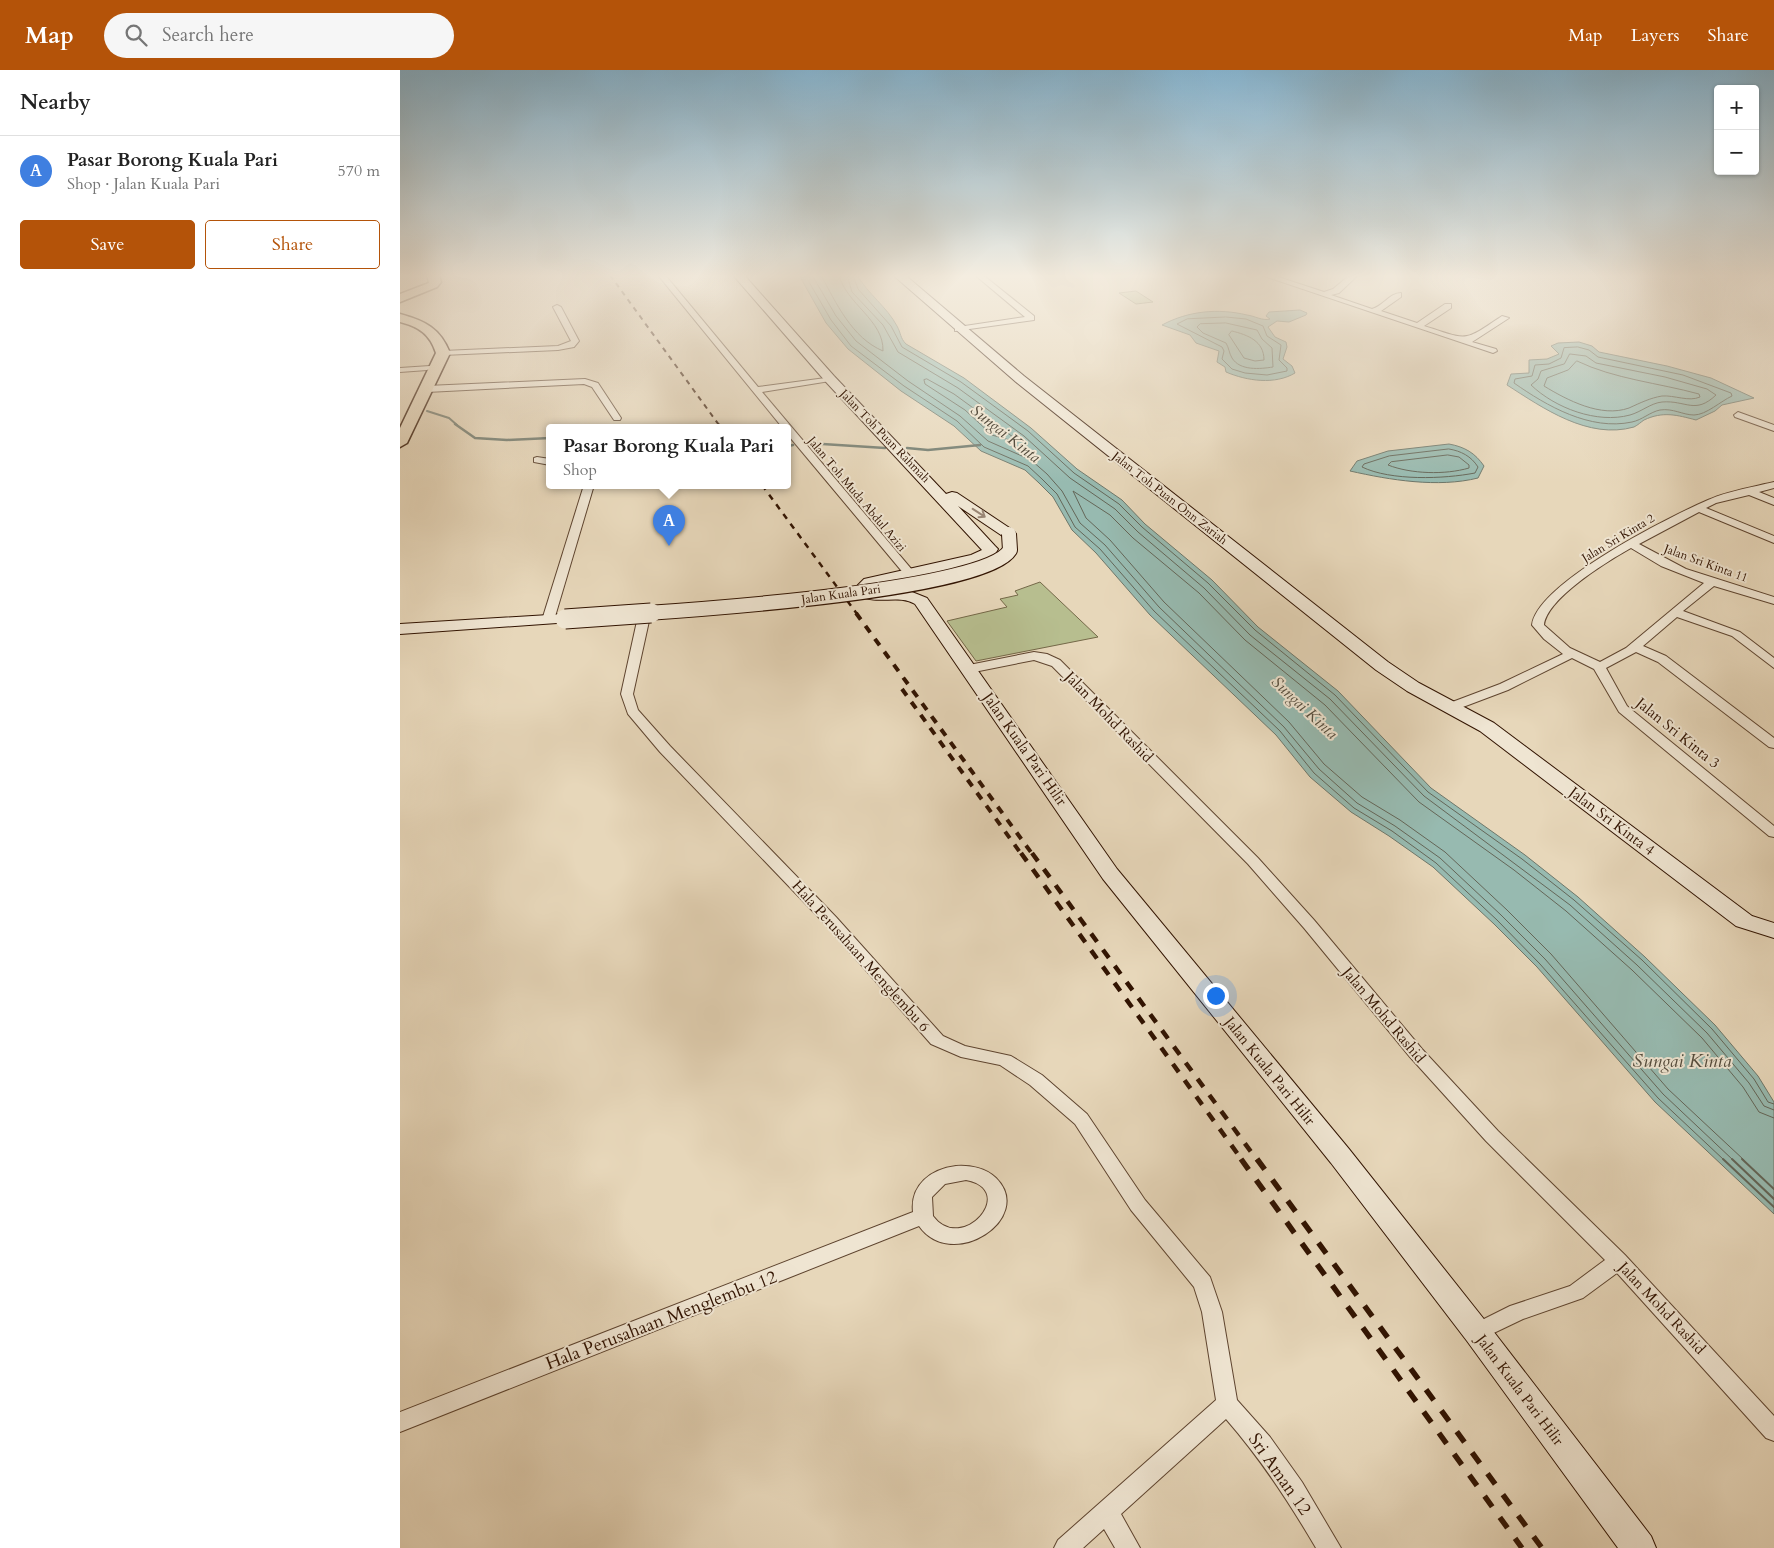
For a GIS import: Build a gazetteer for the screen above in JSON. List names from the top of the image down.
{
  "streets": {
    "street": [
      "Jalan Toh Puan Rahmah",
      "Jalan Toh Muda Abdul Azizi",
      "Jalan Toh Puan Onn Zariah",
      "Jalan Sri Kinta 2",
      "Jalan Sri Kinta 11",
      "Jalan Kuala Pari",
      "Jalan Mohd Rashid",
      "Jalan Sri Kinta 3",
      "Jalan Kuala Pari Hilir",
      "Jalan Sri Kinta 4",
      "Hala Perusahaan Menglembu 6",
      "Hala Perusahaan Menglembu 12",
      "Sri Aman 12"
    ]
  },
  "crossings": [
    ["Jalan Toh Puan Rahmah", "Jalan Kuala Pari Hilir"],
    ["Jalan Toh Muda Abdul Azizi", "Jalan Kuala Pari Hilir"],
    ["Jalan Toh Puan Onn Zariah", "Jalan Sri Kinta 4"],
    ["Jalan Sri Kinta 2", "Jalan Sri Kinta 11"],
    ["Jalan Mohd Rashid", "Jalan Kuala Pari Hilir"],
    ["Hala Perusahaan Menglembu 6", "Sri Aman 12"]
  ],
  "water": ["Sungai Kinta"],
  "page": {
    "header": "Map",
    "search": "Search here",
    "nav": ["Map", "Layers", "Share"],
    "heading": "Nearby",
    "map_buttons": ["+", "−"],
    "list": [
      {
        "mark": "A",
        "name": "Pasar Borong Kuala Pari",
        "note": "Shop · Jalan Kuala Pari",
        "value": "570 m"
      }
    ],
    "buttons": ["Save", "Share"],
    "popup": ["Pasar Borong Kuala Pari", "Shop"],
    "pins": "A"
  }
}
